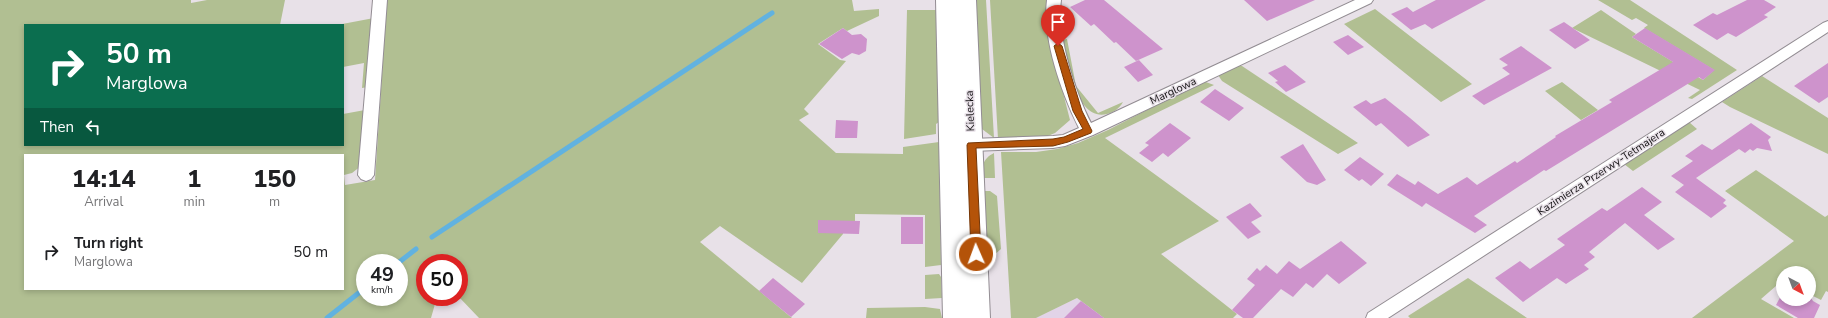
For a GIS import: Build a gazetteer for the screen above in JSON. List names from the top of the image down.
{
  "streets": {
    "main road": ["Kielecka"],
    "street": ["Marglowa", "Kazimierza Przerwy-Tetmajera"]
  },
  "crossings": [
    ["Marglowa", "Kielecka"]
  ],
  "north": "bottom right",
  "page": {
    "turn": ["50 m", "Marglowa"],
    "then": "Then",
    "eta": [
      "14:14",
      "Arrival",
      "1",
      "min",
      "150",
      "m"
    ],
    "list": [
      {
        "name": "Turn right",
        "note": "Marglowa",
        "value": "50 m"
      }
    ],
    "speed": "49 km/h",
    "limit": "50"
  }
}
